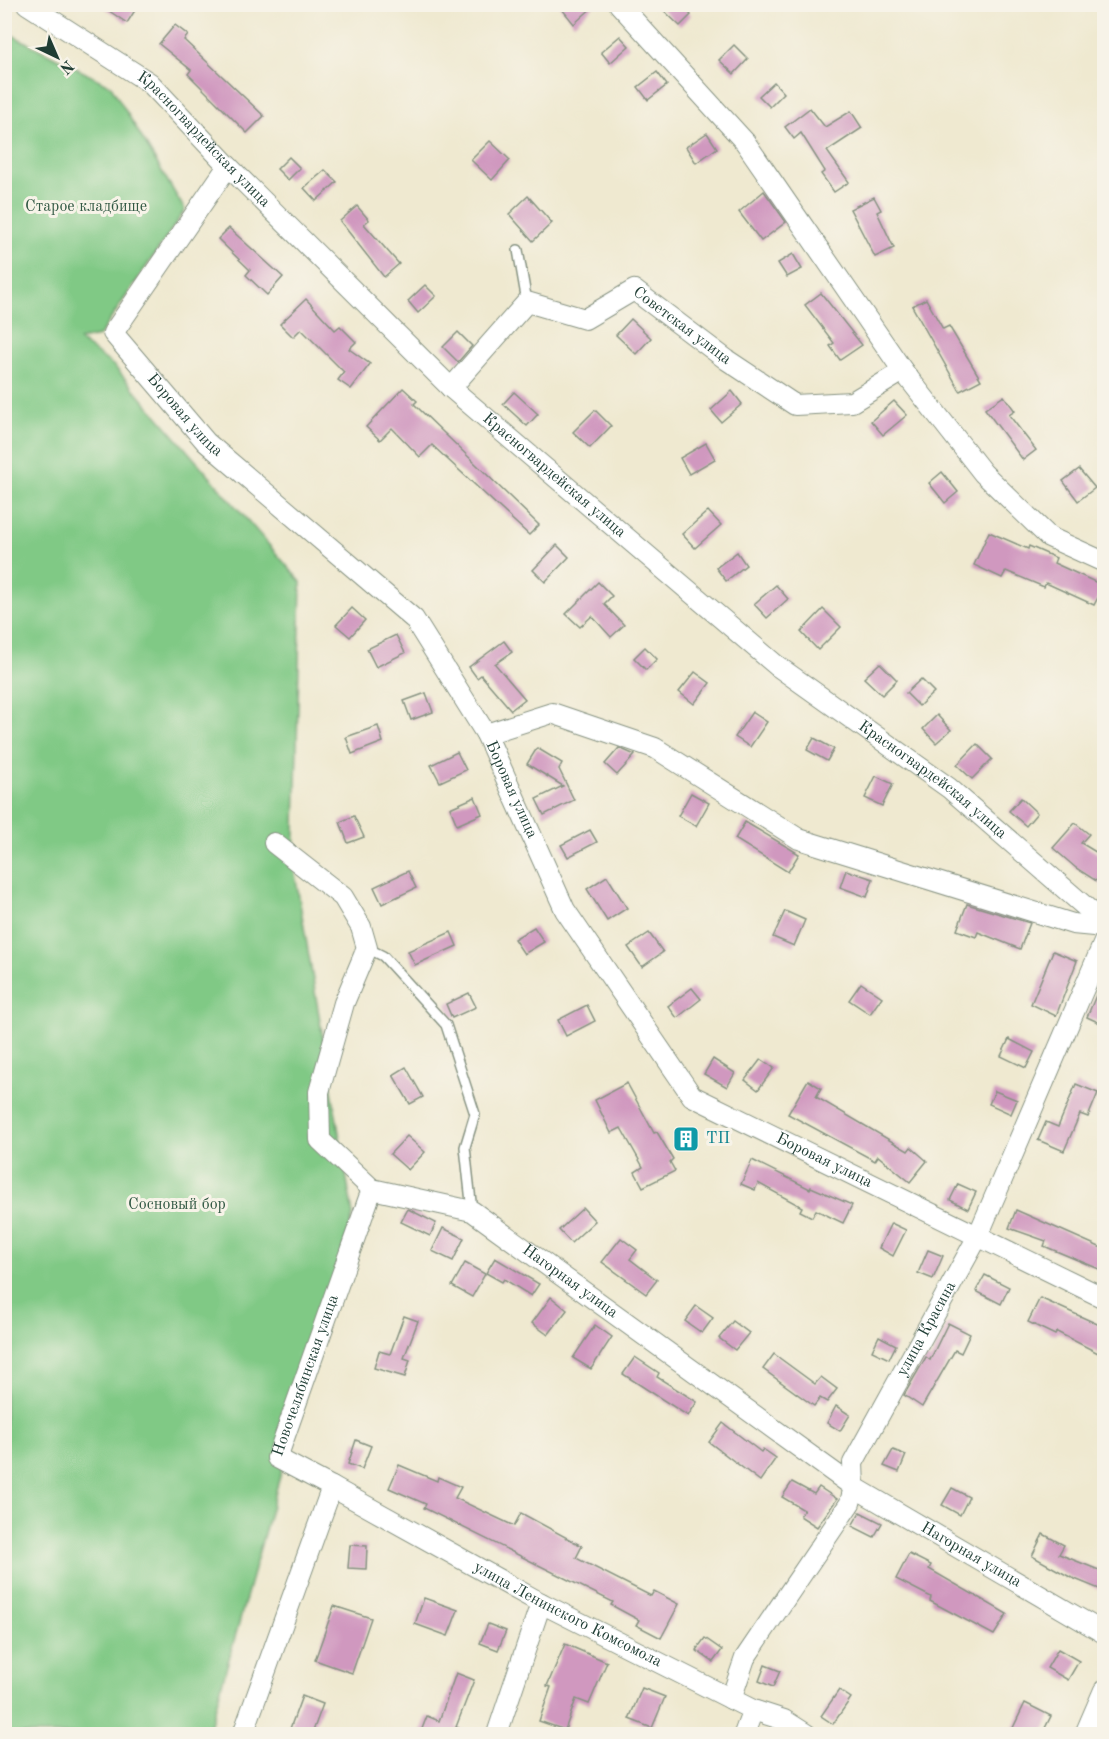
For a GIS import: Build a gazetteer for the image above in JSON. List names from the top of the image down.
{
  "streets": {
    "street": [
      "Красногвардейская улица",
      "Советская улица",
      "Боровая улица",
      "Нагорная улица",
      "улица Красина",
      "Новочелябинская улица",
      "улица Ленинского Комсомола"
    ]
  },
  "crossings": [
    ["Красногвардейская улица", "Боровая улица"],
    ["Боровая улица", "улица Красина"],
    ["Нагорная улица", "улица Красина"],
    ["Нагорная улица", "Новочелябинская улица"],
    ["улица Красина", "улица Ленинского Комсомола"],
    ["Новочелябинская улица", "улица Ленинского Комсомола"]
  ],
  "parks": ["Старое кладбище", "Сосновый бор"],
  "places": {
    "building": ["ТП"]
  },
  "north": "bottom right"
}
